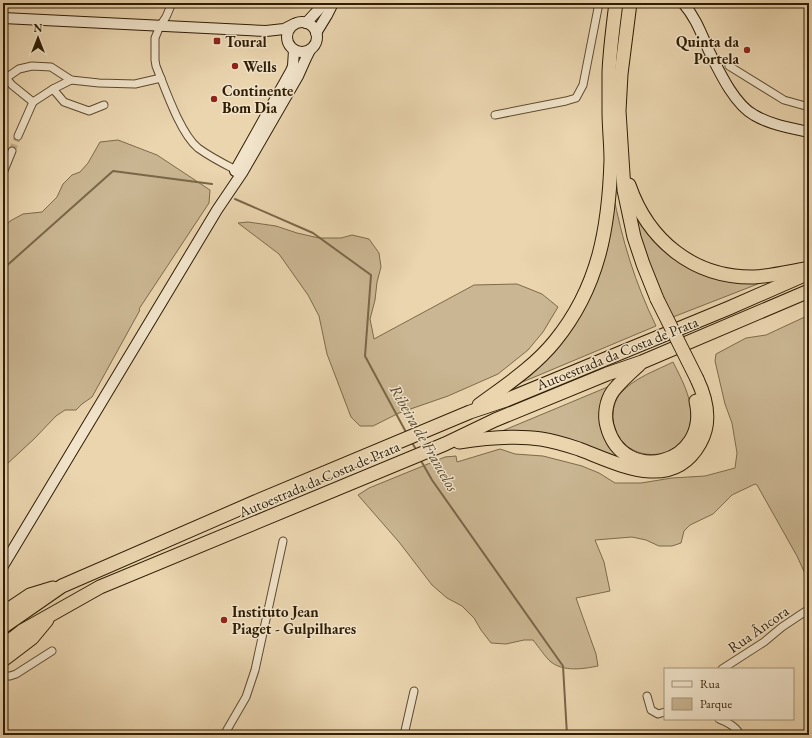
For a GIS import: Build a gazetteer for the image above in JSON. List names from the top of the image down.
{
  "streets": {
    "highway": ["Autoestrada da Costa de Prata"],
    "street": ["Rua Âncora"]
  },
  "water": ["Ribeira de Francelos"],
  "places": {
    "transit": ["Toural"],
    "other": [
      "Quinta da Portela",
      "Wells",
      "Continente Bom Dia",
      "Instituto Jean Piaget - Gulpilhares"
    ]
  },
  "legend": ["Rua", "Parque"],
  "north": "top"
}
